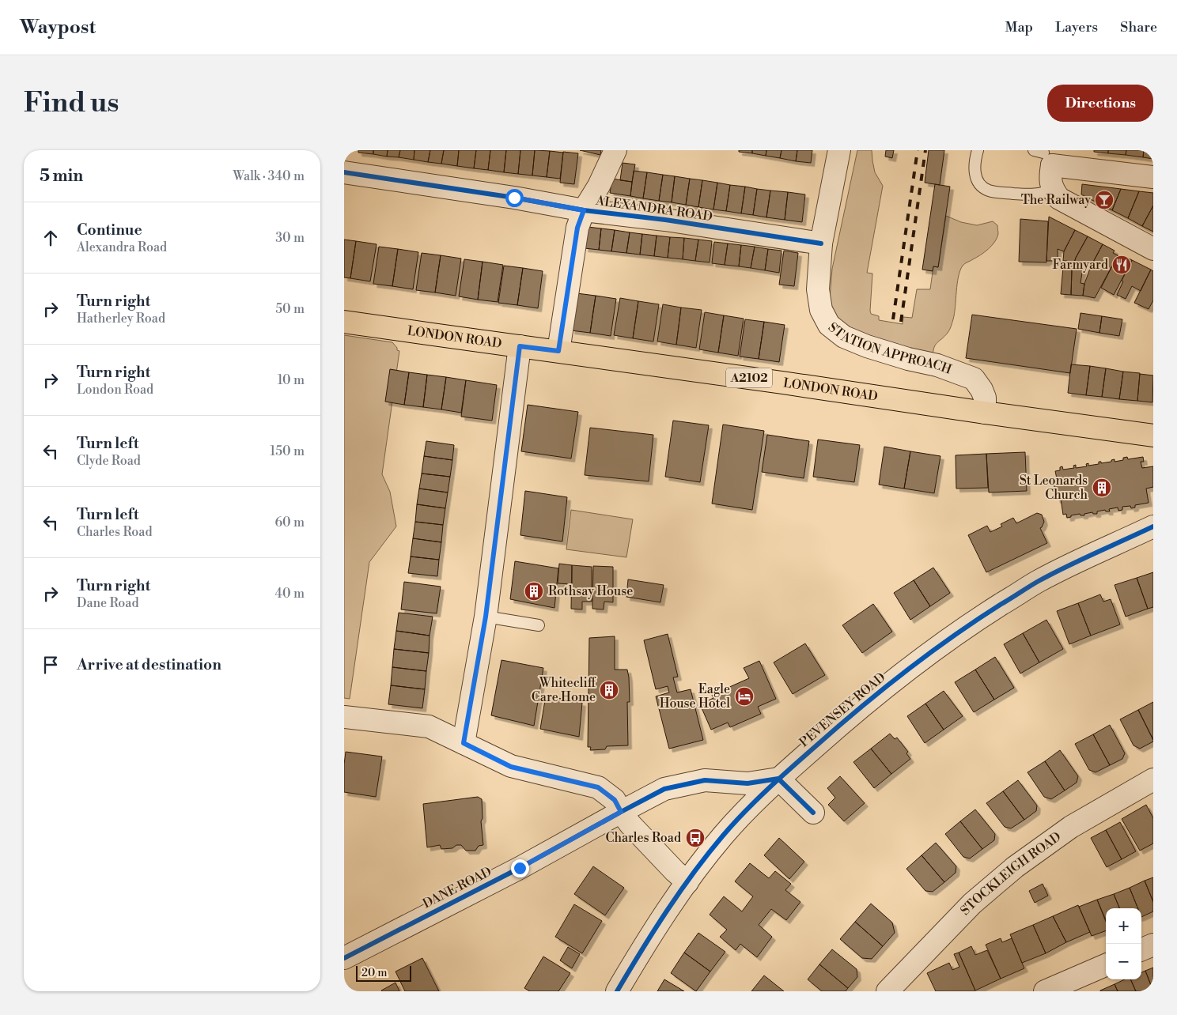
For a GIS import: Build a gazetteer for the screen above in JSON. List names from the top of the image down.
{
  "streets": {
    "main road": ["LONDON ROAD", "A2102"],
    "street": [
      "ALEXANDRA ROAD",
      "STATION APPROACH",
      "PEVENSEY ROAD",
      "STOCKLEIGH ROAD",
      "DANE ROAD"
    ]
  },
  "crossings": [
    ["ALEXANDRA ROAD", "STATION APPROACH"],
    ["LONDON ROAD", "STATION APPROACH"]
  ],
  "places": {
    "bar": ["The Railway"],
    "restaurant": ["Farmyard"],
    "building": ["St Leonards Church", "Rothsay House", "Whitecliff Care Home"],
    "hotel": ["Eagle House Hotel"],
    "bus stop": ["Charles Road"]
  },
  "scale_bar": "20 m",
  "page": {
    "header": "Waypost",
    "nav": ["Map", "Layers", "Share"],
    "buttons": "Directions",
    "title": "Find us",
    "heading": ["5 min", "Walk · 340 m"],
    "list": [
      ["Continue", "Alexandra Road", "30 m"],
      ["Turn right", "Hatherley Road", "50 m"],
      ["Turn right", "London Road", "10 m"],
      ["Turn left", "Clyde Road", "150 m"],
      ["Turn left", "Charles Road", "60 m"],
      ["Turn right", "Dane Road", "40 m"],
      "Arrive at destination"
    ],
    "map_buttons": ["+", "−"],
    "scale": "20 m"
  }
}
